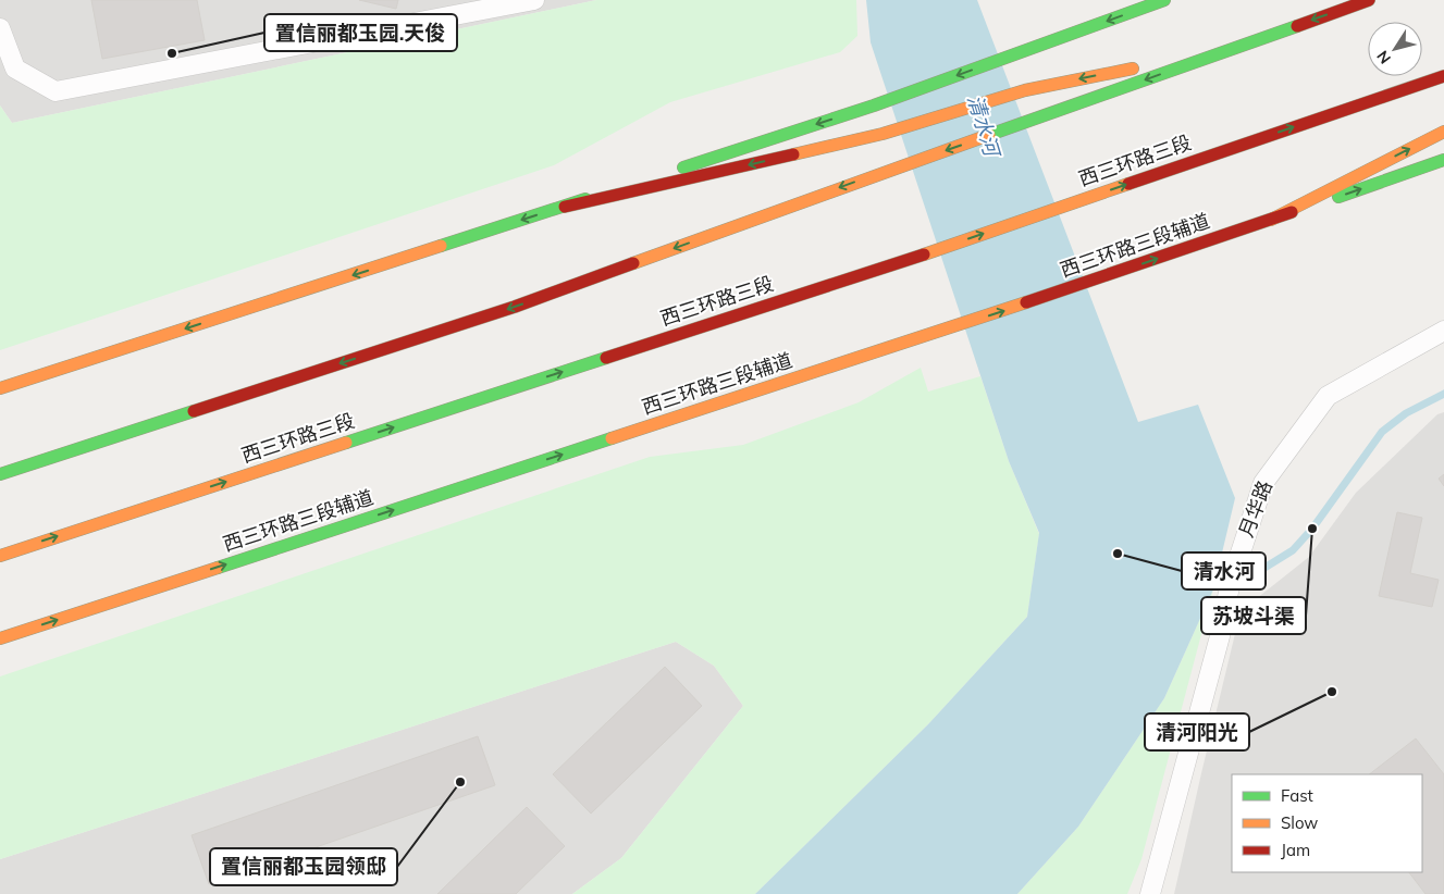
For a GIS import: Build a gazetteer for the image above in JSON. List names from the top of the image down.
{
  "streets": {
    "main road": ["西三环路三段", "西三环路三段辅道"],
    "street": ["月华路"]
  },
  "one_way": ["西三环路三段辅道"],
  "water": ["清水河"],
  "places": [
    "置信丽都玉园.天俊",
    "苏坡斗渠",
    "清水河",
    "清河阳光",
    "置信丽都玉园领邸"
  ],
  "legend": ["Fast", "Slow", "Jam"],
  "north": "bottom left"
}
